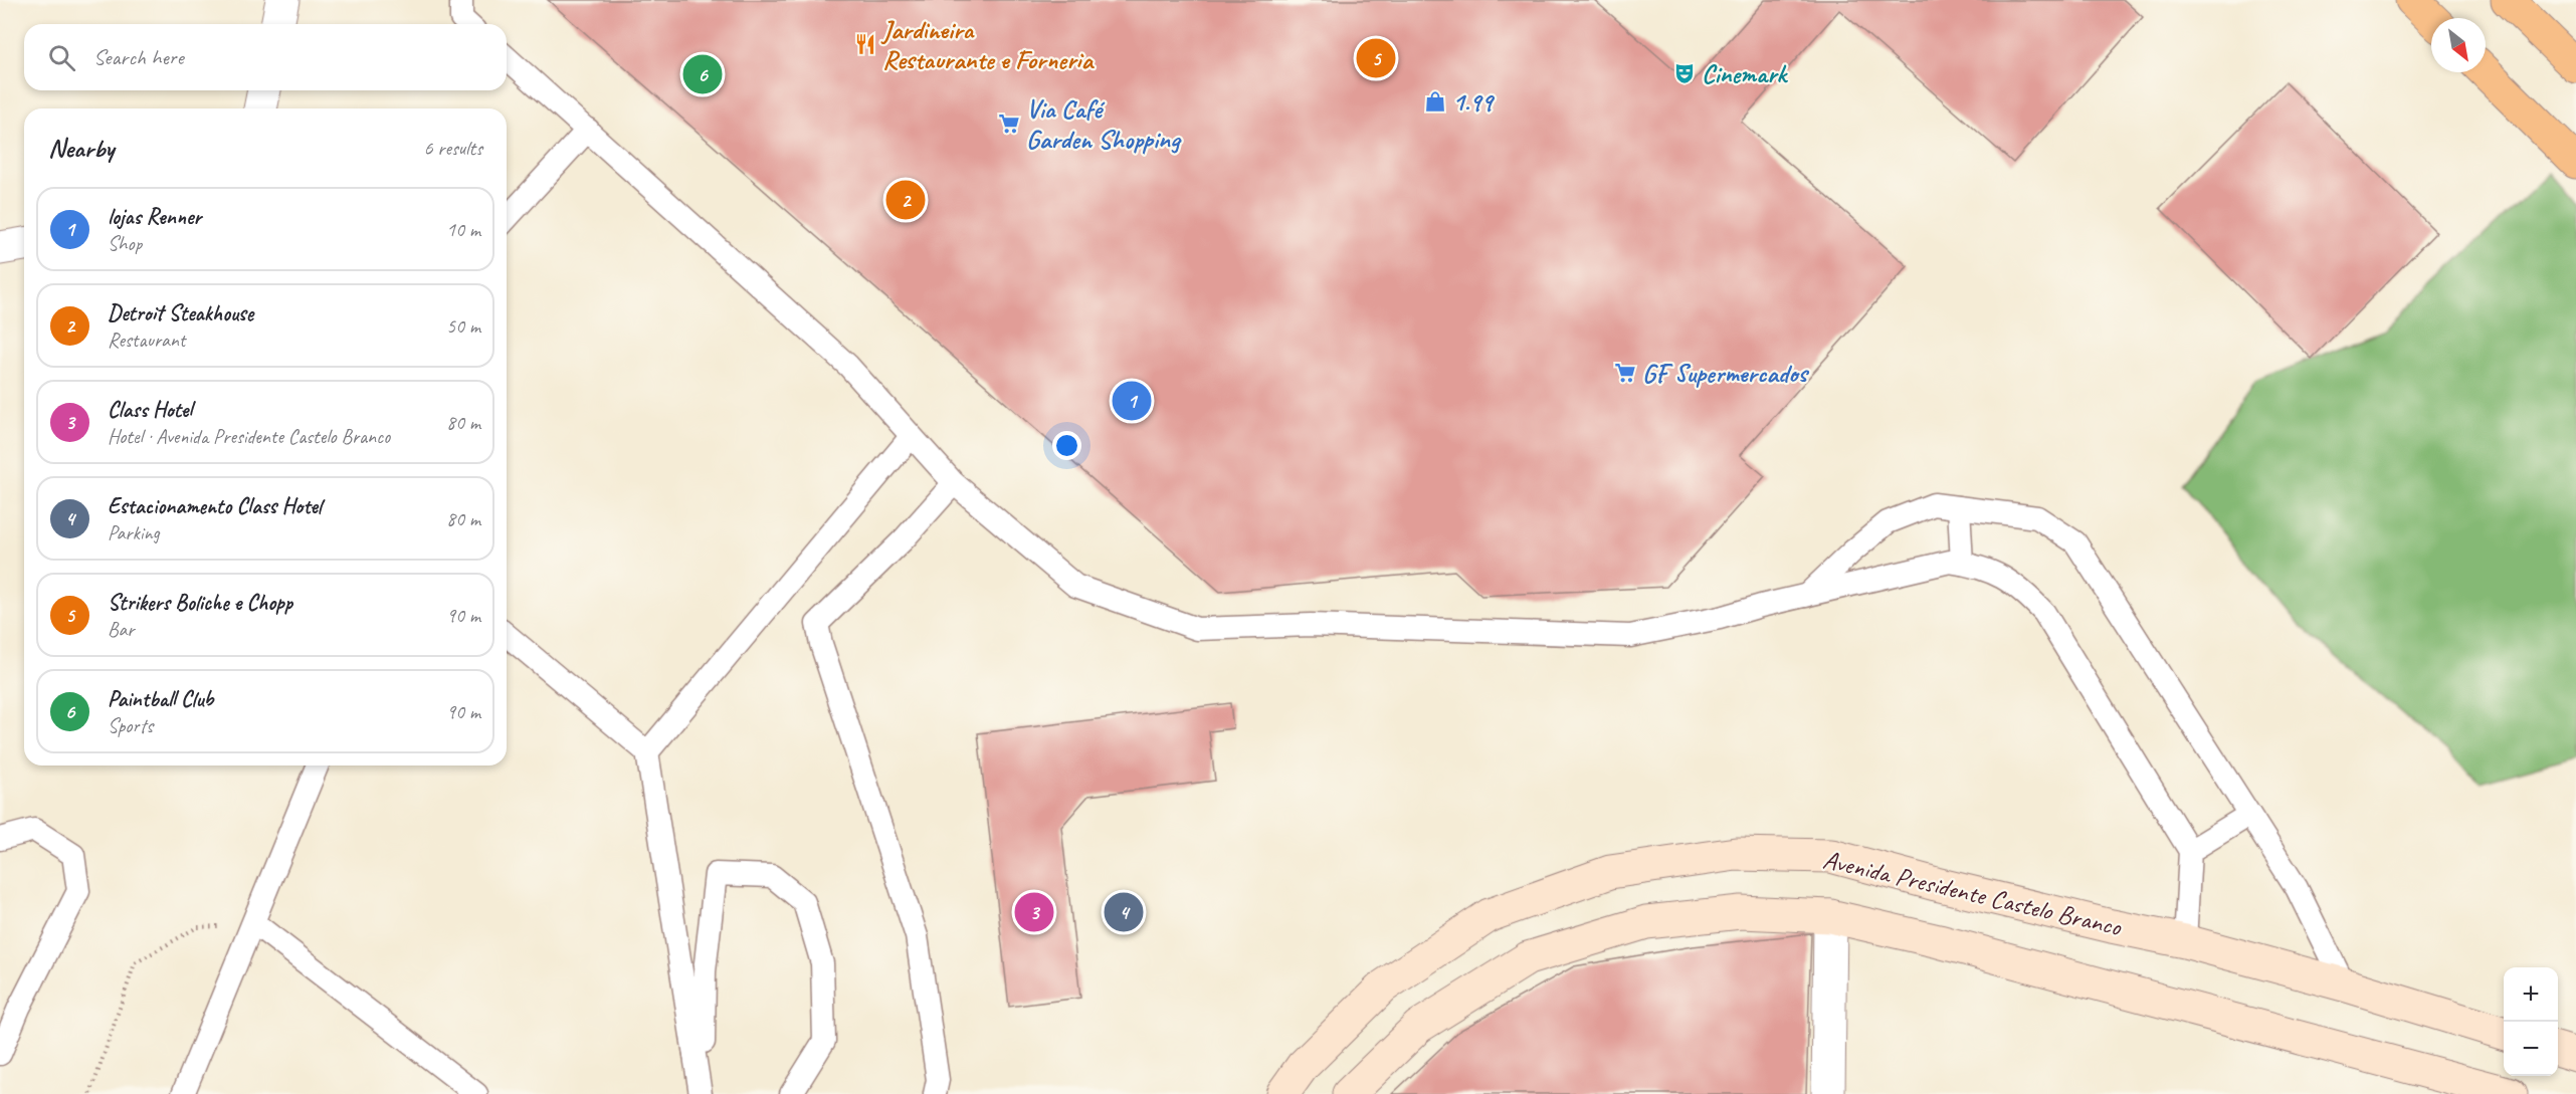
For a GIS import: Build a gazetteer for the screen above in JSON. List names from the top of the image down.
{
  "streets": {
    "main road": ["Avenida Presidente Castelo Branco"]
  },
  "places": {
    "restaurant": ["Jardineira Restaurante e Forneria"],
    "theatre": ["Cinemark"],
    "shop": ["1.99"],
    "supermarket": ["Via Café Garden Shopping", "GF Supermercados"]
  },
  "north": "bottom right",
  "page": {
    "search": "Search here",
    "pins": [
      "5",
      "6",
      "2",
      "1",
      "3",
      "4"
    ],
    "heading": ["Nearby", "6 results"],
    "list": [
      {
        "mark": "1",
        "name": "lojas Renner",
        "note": "Shop",
        "value": "10 m"
      },
      {
        "mark": "2",
        "name": "Detroit Steakhouse",
        "note": "Restaurant",
        "value": "50 m"
      },
      {
        "mark": "3",
        "name": "Class Hotel",
        "note": "Hotel · Avenida Presidente Castelo Branco",
        "value": "80 m"
      },
      {
        "mark": "4",
        "name": "Estacionamento Class Hotel",
        "note": "Parking",
        "value": "80 m"
      },
      {
        "mark": "5",
        "name": "Strikers Boliche e Chopp",
        "note": "Bar",
        "value": "90 m"
      },
      {
        "mark": "6",
        "name": "Paintball Club",
        "note": "Sports",
        "value": "90 m"
      }
    ],
    "map_buttons": ["+", "−"]
  }
}
